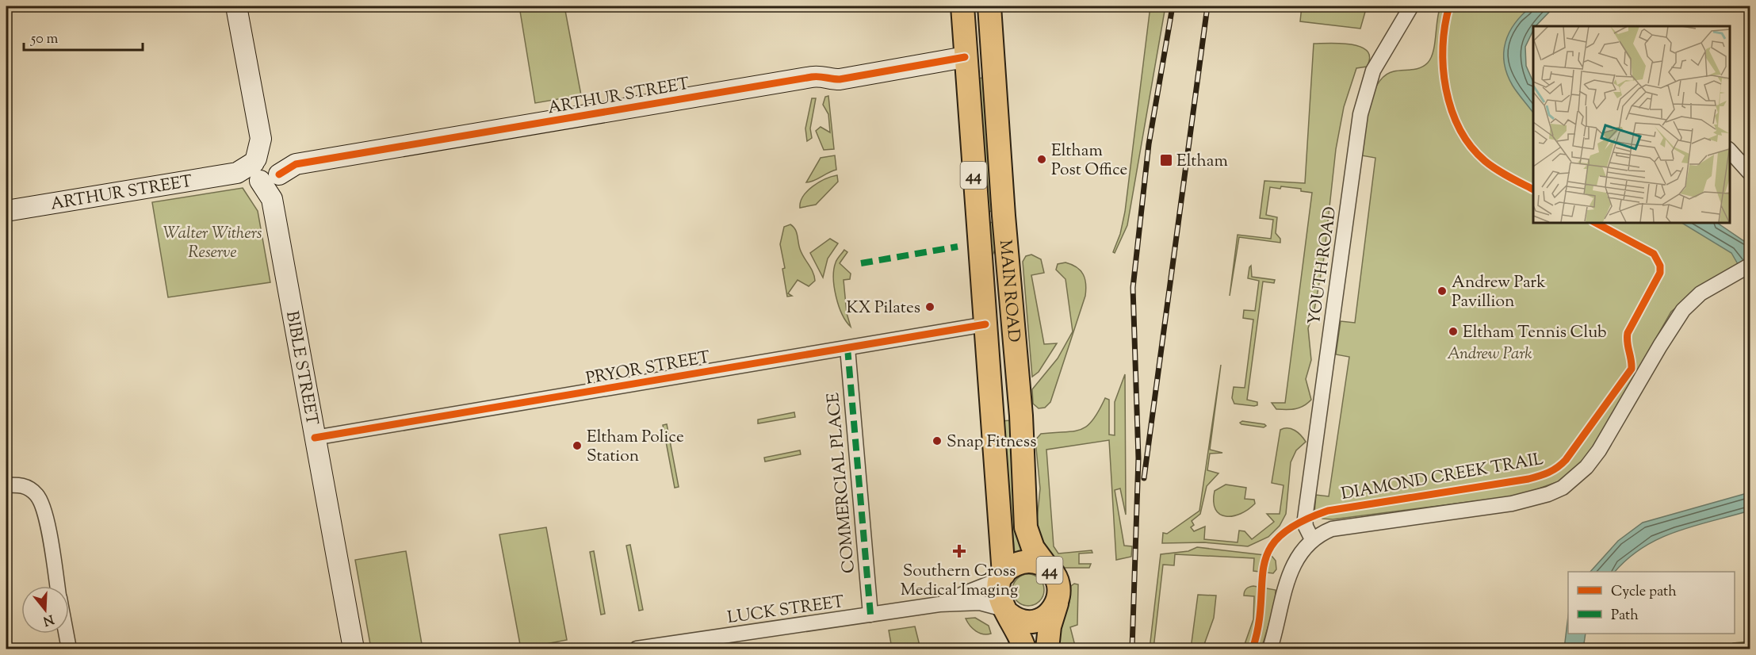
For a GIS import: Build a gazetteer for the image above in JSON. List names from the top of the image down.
{
  "streets": {
    "main road": ["44", "MAIN ROAD"],
    "street": [
      "ARTHUR STREET",
      "YOUTH ROAD",
      "PRYOR STREET",
      "BIBLE STREET",
      "COMMERCIAL PLACE",
      "LUCK STREET"
    ],
    "cycle path": ["DIAMOND CREEK TRAIL"]
  },
  "crossings": [
    ["ARTHUR STREET", "MAIN ROAD"],
    ["ARTHUR STREET", "BIBLE STREET"],
    ["44", "MAIN ROAD"],
    ["44", "LUCK STREET"],
    ["MAIN ROAD", "PRYOR STREET"],
    ["MAIN ROAD", "LUCK STREET"],
    ["PRYOR STREET", "BIBLE STREET"],
    ["PRYOR STREET", "COMMERCIAL PLACE"],
    ["COMMERCIAL PLACE", "LUCK STREET"]
  ],
  "parks": ["Walter Withers Reserve", "Andrew Park"],
  "places": {
    "other": [
      "Eltham Post Office",
      "Andrew Park Pavillion",
      "KX Pilates",
      "Eltham Tennis Club",
      "Snap Fitness",
      "Eltham Police Station"
    ],
    "transit": ["Eltham"],
    "health": ["Southern Cross Medical Imaging"]
  },
  "legend": ["Cycle path", "Path"],
  "scale_bar": "50 m",
  "north": "bottom"
}
